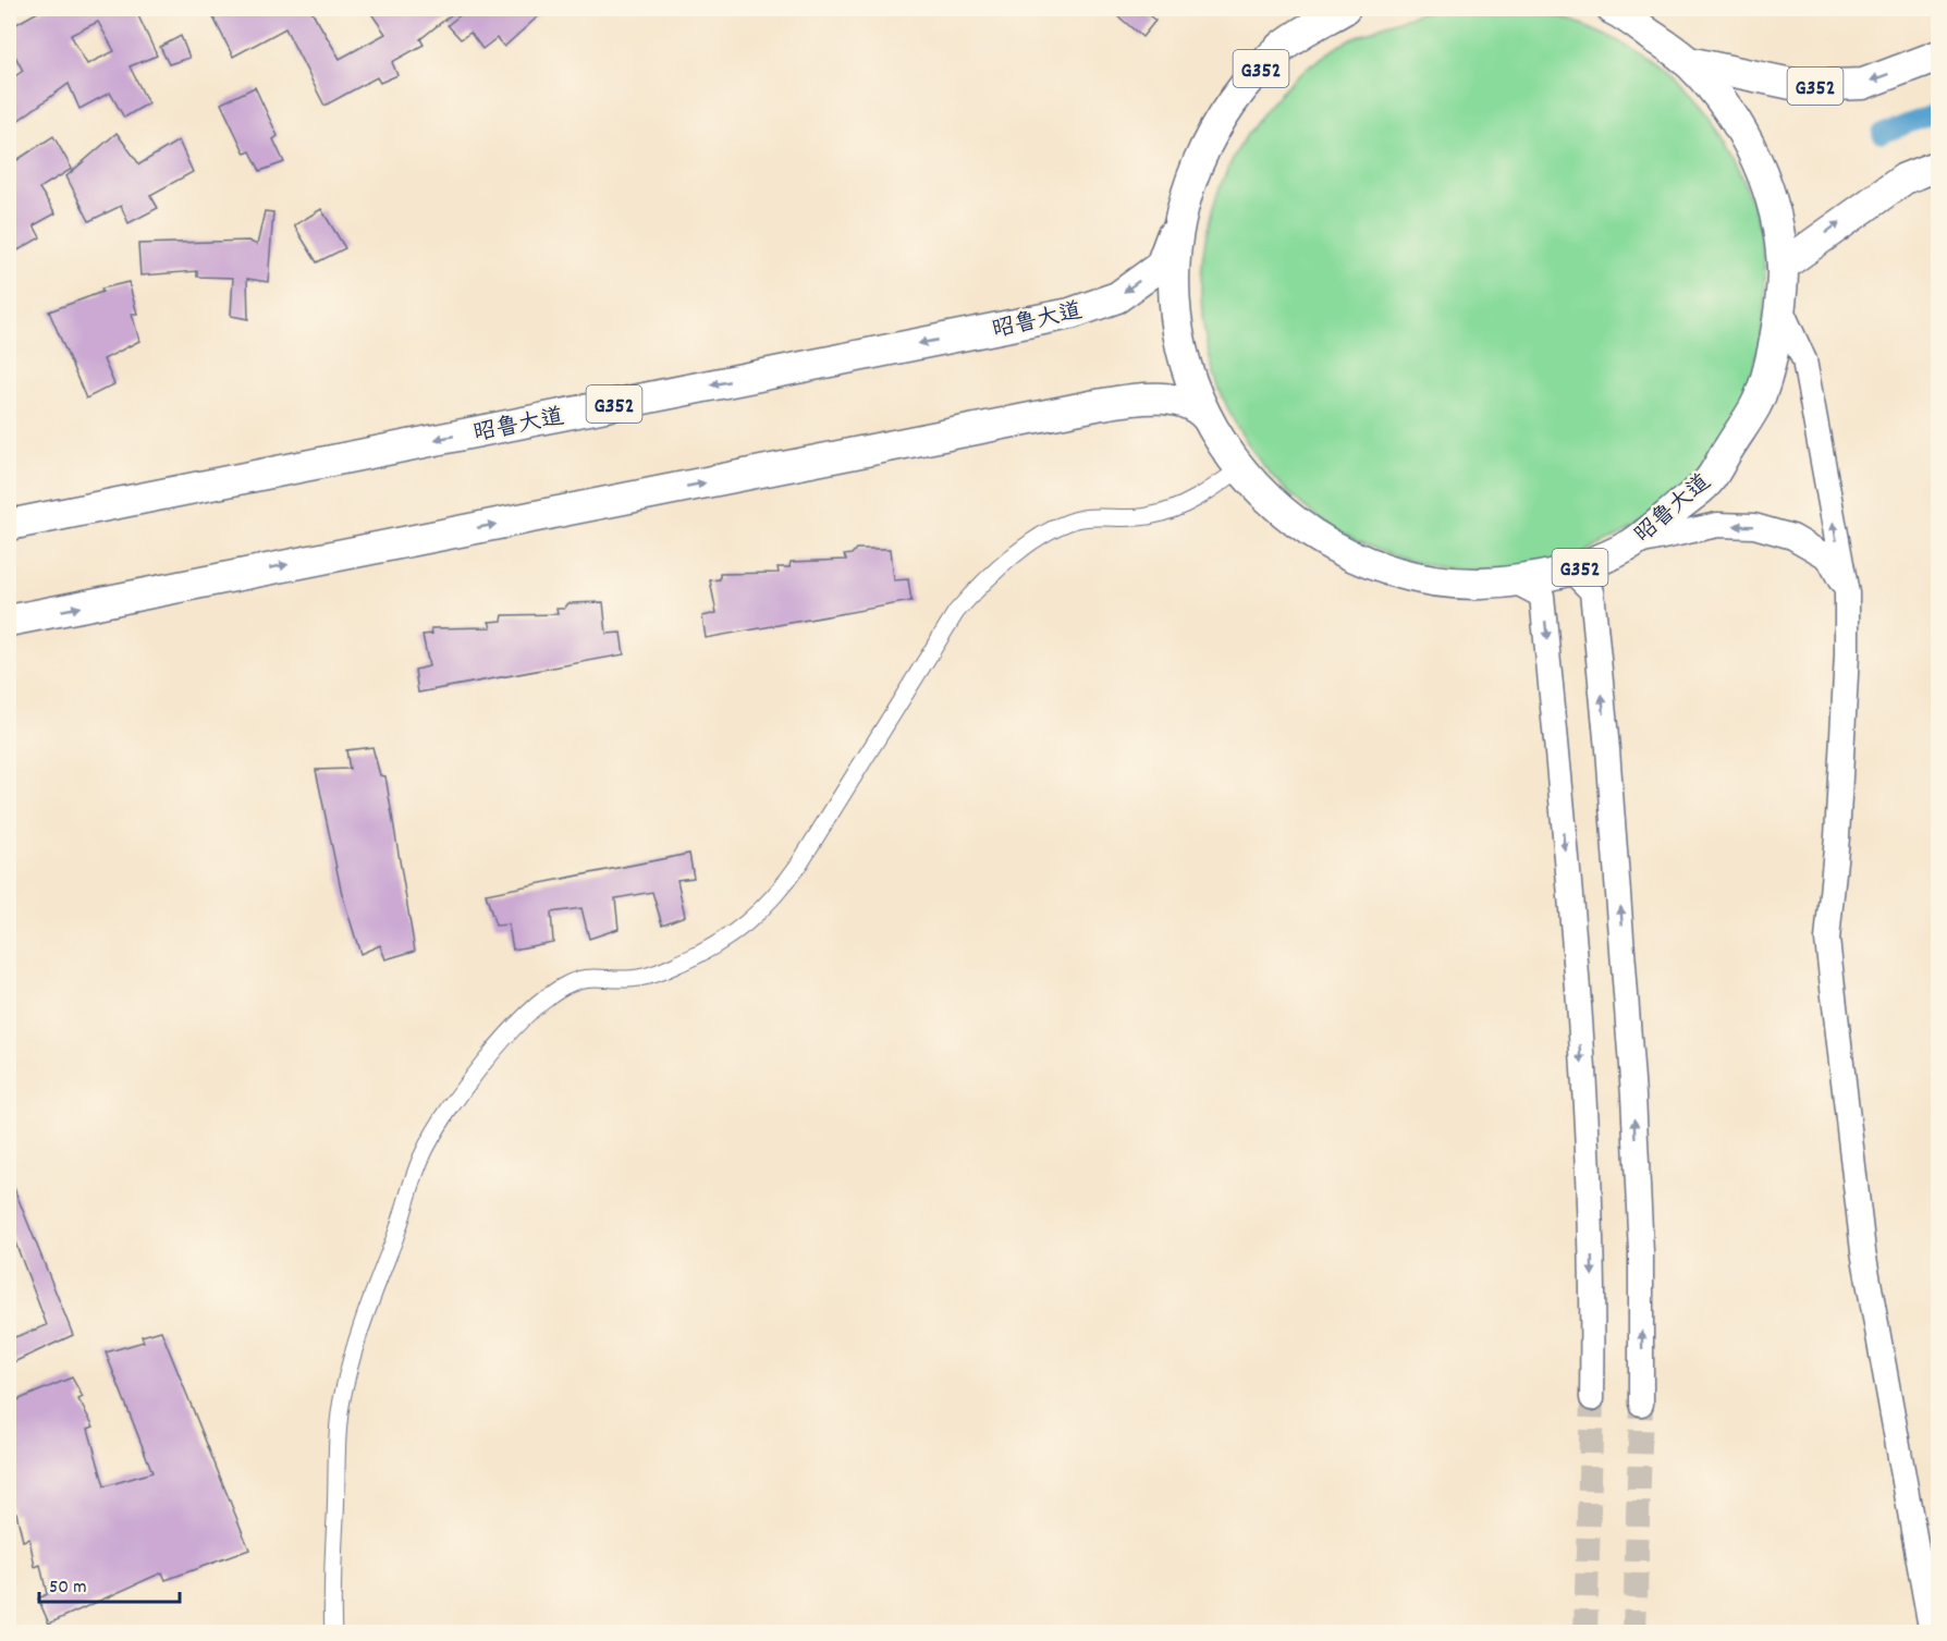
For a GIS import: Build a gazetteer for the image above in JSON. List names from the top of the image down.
{
  "streets": {
    "highway": ["G352", "昭鲁大道"]
  },
  "scale_bar": "50 m"
}
